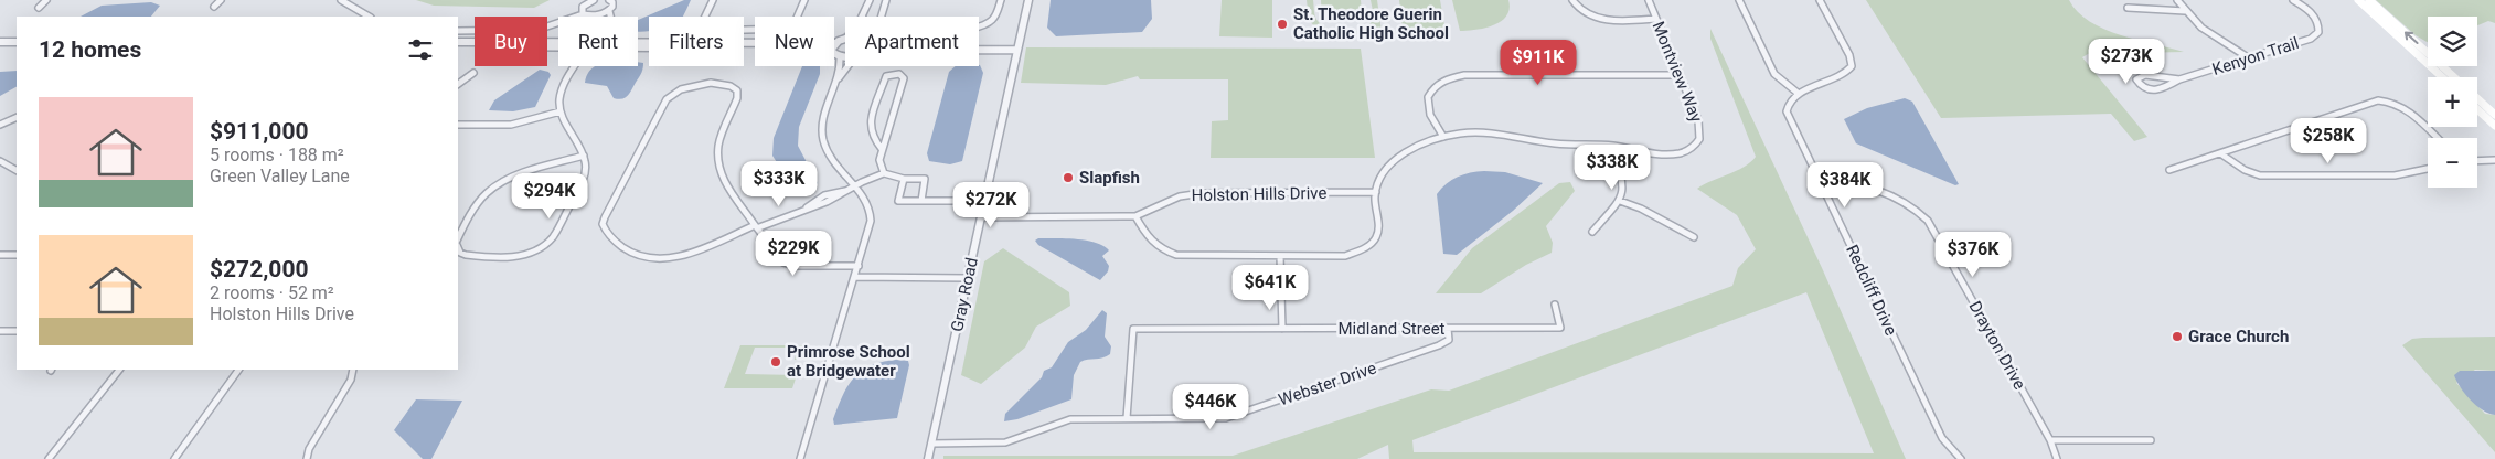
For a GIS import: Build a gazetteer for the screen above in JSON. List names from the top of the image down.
{
  "streets": {
    "street": [
      "Kenyon Trail",
      "Montview Way",
      "Holston Hills Drive",
      "Redcliff Drive",
      "Gray Road",
      "Midland Street",
      "Drayton Drive",
      "Webster Drive"
    ]
  },
  "crossings": [
    ["Montview Way", "Holston Hills Drive"],
    ["Holston Hills Drive", "Gray Road"],
    ["Redcliff Drive", "Drayton Drive"],
    ["Gray Road", "Webster Drive"],
    ["Midland Street", "Webster Drive"]
  ],
  "places": [
    "St. Theodore Guerin Catholic High School",
    "Slapfish",
    "Grace Church",
    "Primrose School at Bridgewater"
  ],
  "page": {
    "map_buttons": ["+", "−"],
    "chip": [
      "Buy",
      "Rent",
      "Filters",
      "New",
      "Apartment"
    ],
    "heading": "12 homes",
    "price": [
      "$273K",
      "$911K",
      "$258K",
      "$338K",
      "$333K",
      "$384K",
      "$294K",
      "$272K",
      "$229K",
      "$376K",
      "$641K",
      "$446K"
    ],
    "list": [
      {
        "name": "$911,000",
        "note": "5 rooms · 188 m² · Green Valley Lane"
      },
      {
        "name": "$272,000",
        "note": "2 rooms · 52 m² · Holston Hills Drive"
      }
    ]
  }
}
